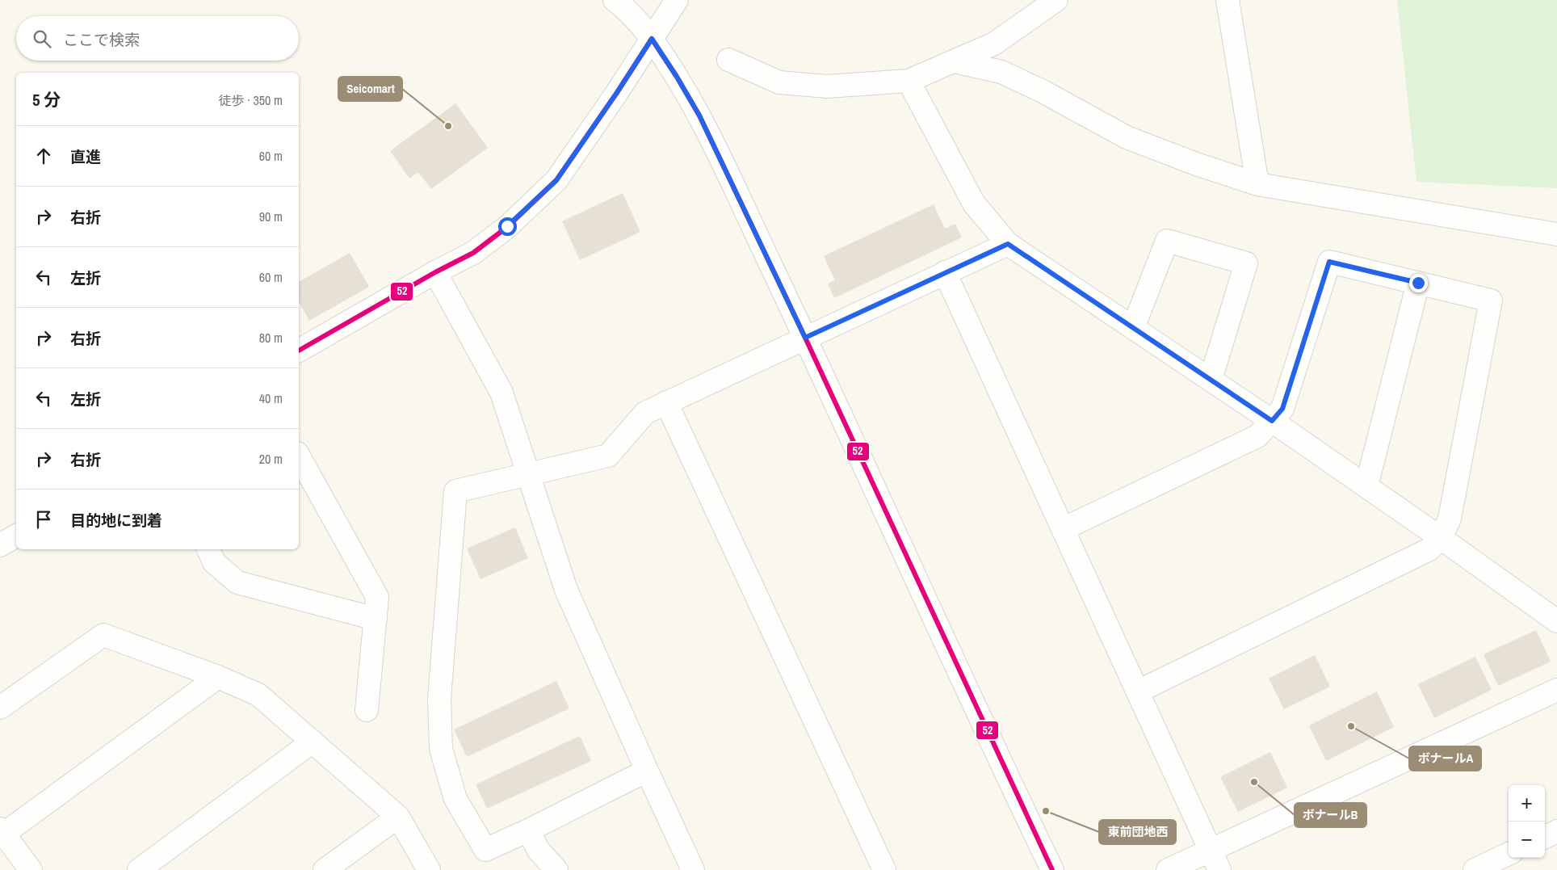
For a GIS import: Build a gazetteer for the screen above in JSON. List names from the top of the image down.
{
  "places": [
    "Seicomart",
    "ボナールA",
    "ボナールB",
    "東前団地西"
  ],
  "lines": ["transit line 52"],
  "page": {
    "search": "ここで検索",
    "heading": ["5 分", "徒歩 · 350 m"],
    "list": [
      ["直進", "60 m"],
      ["右折", "90 m"],
      ["左折", "60 m"],
      ["右折", "80 m"],
      ["左折", "40 m"],
      ["右折", "20 m"],
      "目的地に到着"
    ],
    "map_buttons": ["+", "−"]
  }
}
